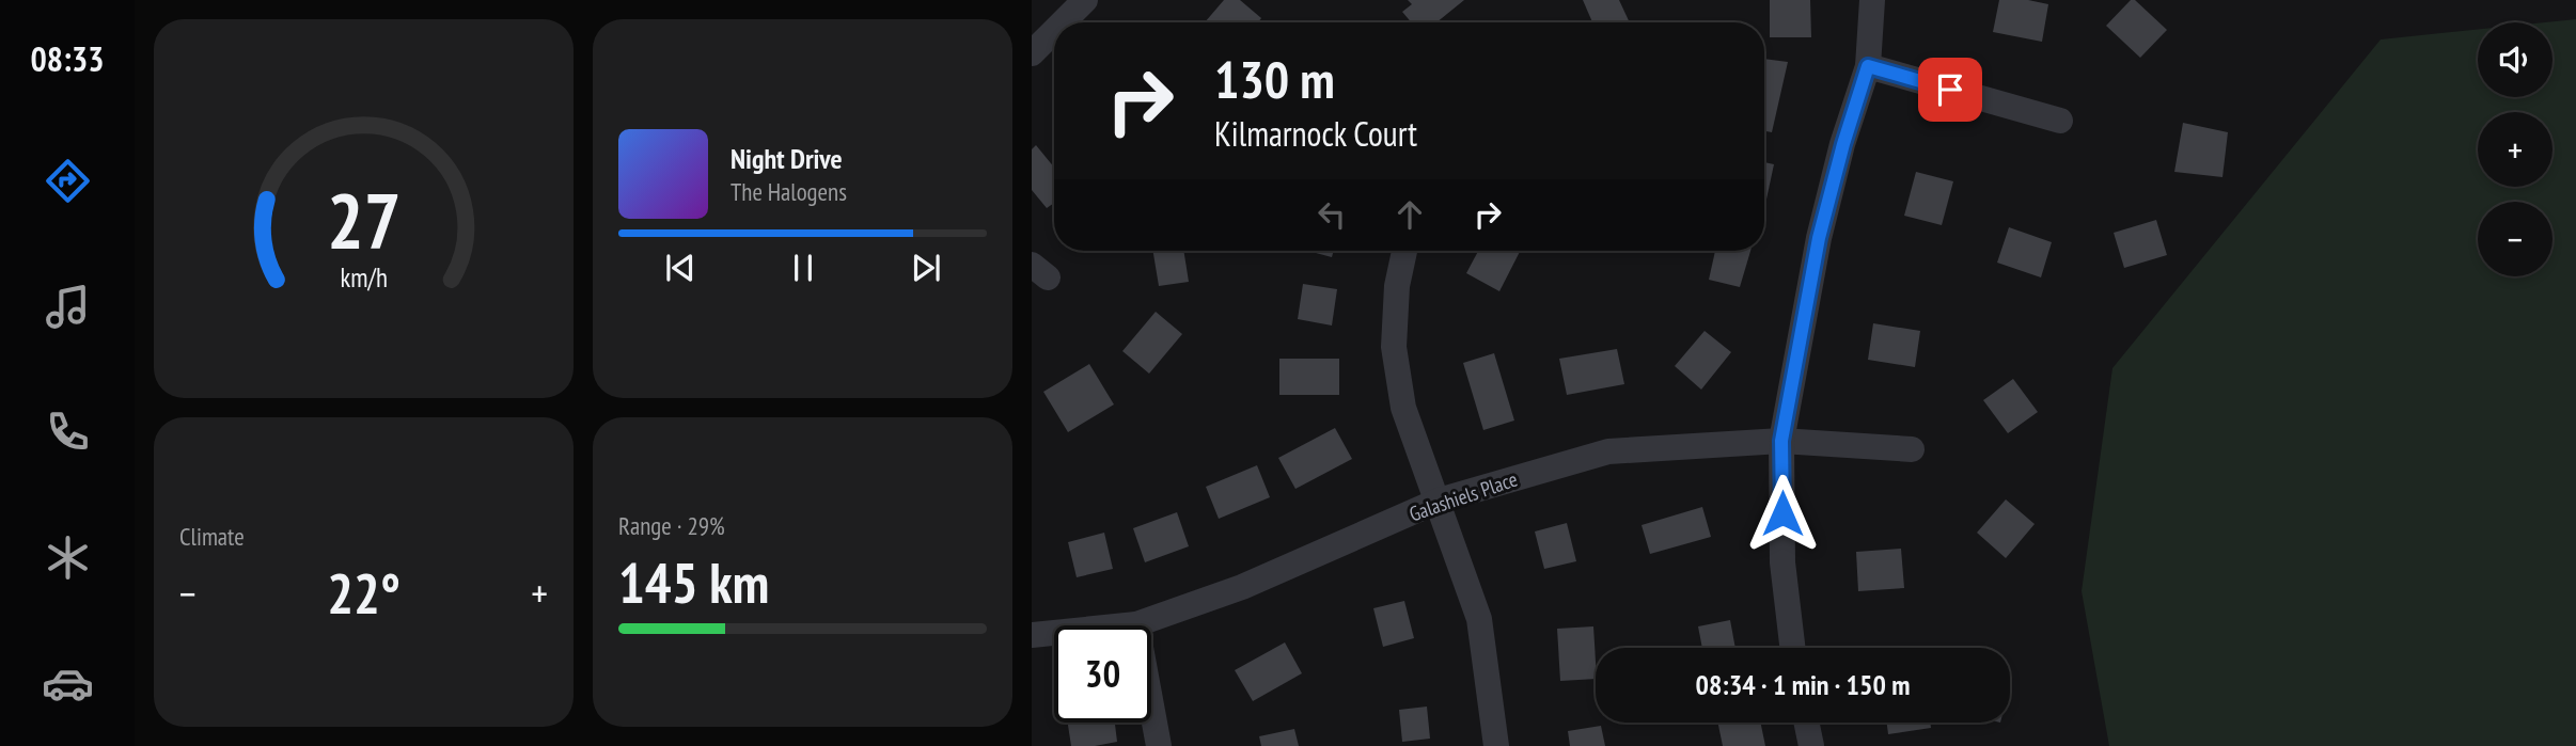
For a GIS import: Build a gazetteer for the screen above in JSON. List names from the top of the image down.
{
  "streets": {
    "street": ["Galashiels Place"]
  },
  "page": {
    "tabs": "08:33",
    "map_buttons": ["+", "−"],
    "turn": ["130 m", "Kilmarnock Court"],
    "song": ["Night Drive", "The Halogens"],
    "tile": [
      "Climate",
      ["Range · 29%", "145 km"]
    ],
    "heat": ["−", "22°", "+"],
    "limit": "30",
    "trip": "08:34 · 1 min · 150 m",
    "gauge": ["27", "km/h"]
  }
}
